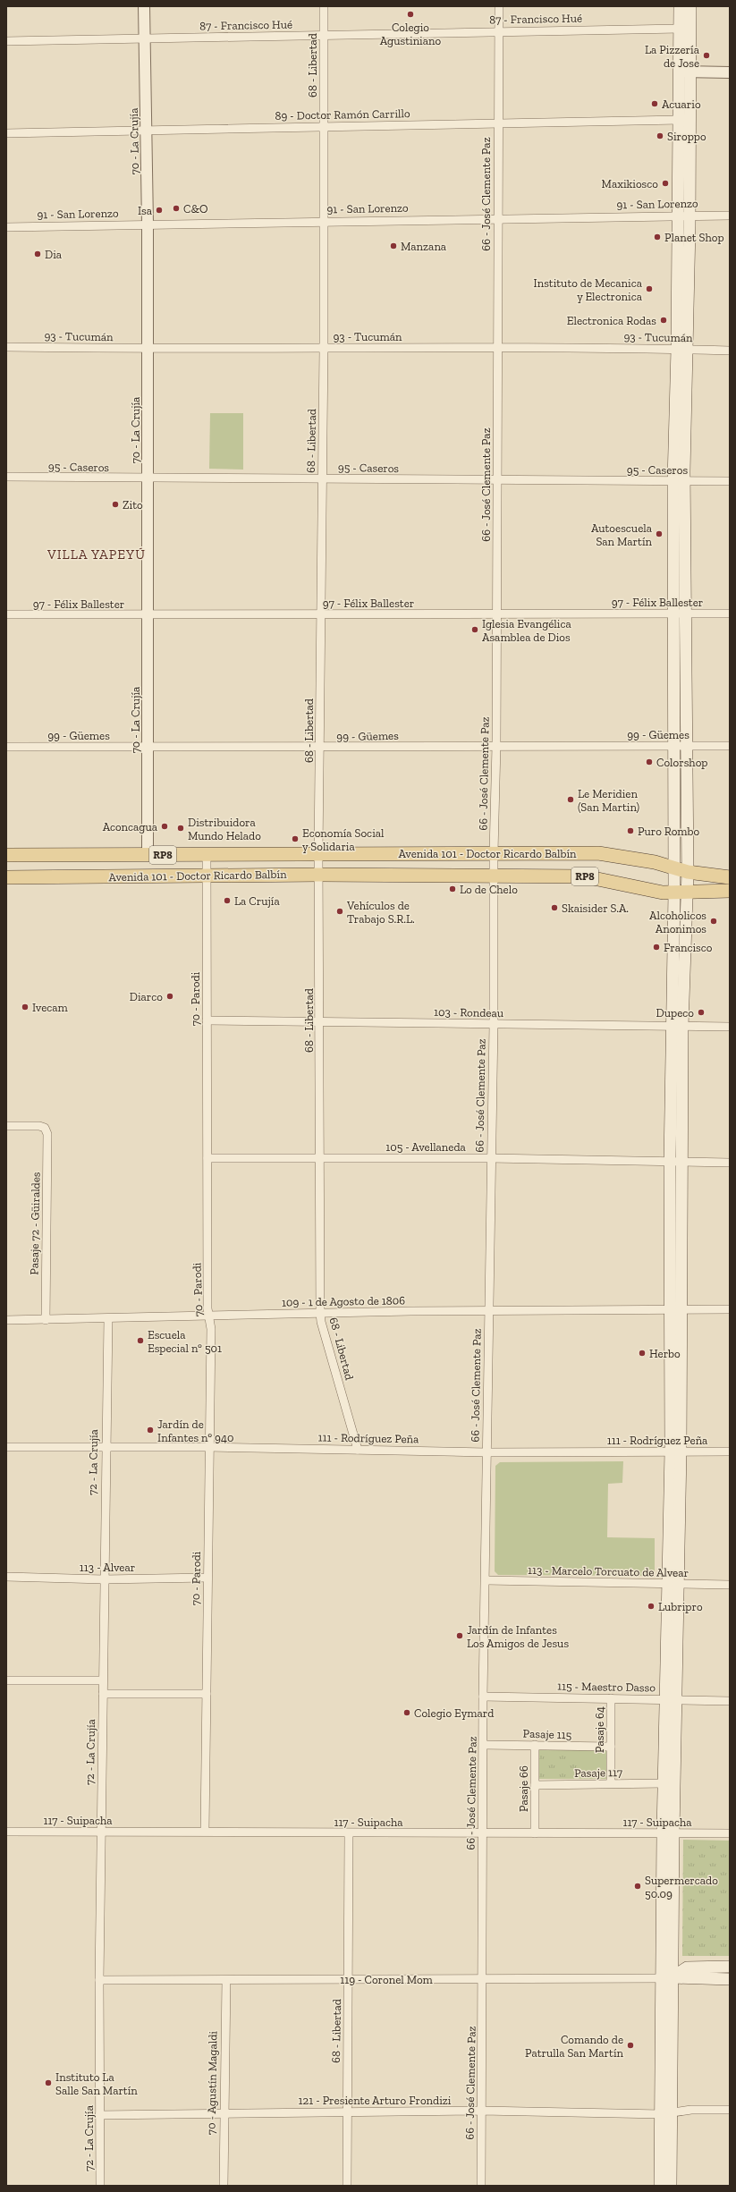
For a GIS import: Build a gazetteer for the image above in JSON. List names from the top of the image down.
{
  "streets": {
    "main road": ["Avenida 101 - Doctor Ricardo Balbín", "RP8", "119 - Coronel Mom"],
    "street": [
      "87 - Francisco Hué",
      "68 - Libertad",
      "89 - Doctor Ramón Carrillo",
      "70 - La Crujía",
      "66 - José Clemente Paz",
      "91 - San Lorenzo",
      "93 - Tucumán",
      "95 - Caseros",
      "97 - Félix Ballester",
      "99 - Güemes",
      "70 - Parodi",
      "103 - Rondeau",
      "105 - Avellaneda",
      "Pasaje 72 - Güiraldes",
      "109 - 1 de Agosto de 1806",
      "111 - Rodríguez Peña",
      "72 - La Crujía",
      "113 - Alvear",
      "113 - Marcelo Torcuato de Alvear",
      "115 - Maestro Dasso",
      "Pasaje 64",
      "Pasaje 115",
      "Pasaje 117",
      "Pasaje 66",
      "117 - Suipacha",
      "70 - Agustín Magaldi",
      "121 - Presiente Arturo Frondizi"
    ]
  },
  "crossings": [
    ["87 - Francisco Hué", "68 - Libertad"],
    ["87 - Francisco Hué", "70 - La Crujía"],
    ["87 - Francisco Hué", "66 - José Clemente Paz"],
    ["68 - Libertad", "89 - Doctor Ramón Carrillo"],
    ["68 - Libertad", "91 - San Lorenzo"],
    ["68 - Libertad", "93 - Tucumán"],
    ["68 - Libertad", "95 - Caseros"],
    ["68 - Libertad", "97 - Félix Ballester"],
    ["68 - Libertad", "99 - Güemes"],
    ["68 - Libertad", "Avenida 101 - Doctor Ricardo Balbín"],
    ["68 - Libertad", "103 - Rondeau"],
    ["68 - Libertad", "105 - Avellaneda"],
    ["68 - Libertad", "109 - 1 de Agosto de 1806"],
    ["68 - Libertad", "111 - Rodríguez Peña"],
    ["68 - Libertad", "117 - Suipacha"],
    ["68 - Libertad", "119 - Coronel Mom"],
    ["68 - Libertad", "121 - Presiente Arturo Frondizi"],
    ["89 - Doctor Ramón Carrillo", "70 - La Crujía"],
    ["89 - Doctor Ramón Carrillo", "66 - José Clemente Paz"],
    ["70 - La Crujía", "91 - San Lorenzo"],
    ["70 - La Crujía", "93 - Tucumán"],
    ["70 - La Crujía", "95 - Caseros"],
    ["70 - La Crujía", "97 - Félix Ballester"],
    ["70 - La Crujía", "99 - Güemes"],
    ["70 - La Crujía", "Avenida 101 - Doctor Ricardo Balbín"],
    ["66 - José Clemente Paz", "91 - San Lorenzo"],
    ["66 - José Clemente Paz", "93 - Tucumán"],
    ["66 - José Clemente Paz", "95 - Caseros"],
    ["66 - José Clemente Paz", "97 - Félix Ballester"],
    ["66 - José Clemente Paz", "99 - Güemes"],
    ["66 - José Clemente Paz", "Avenida 101 - Doctor Ricardo Balbín"],
    ["66 - José Clemente Paz", "103 - Rondeau"],
    ["66 - José Clemente Paz", "105 - Avellaneda"],
    ["66 - José Clemente Paz", "109 - 1 de Agosto de 1806"],
    ["66 - José Clemente Paz", "111 - Rodríguez Peña"],
    ["66 - José Clemente Paz", "113 - Marcelo Torcuato de Alvear"],
    ["66 - José Clemente Paz", "115 - Maestro Dasso"],
    ["66 - José Clemente Paz", "Pasaje 115"],
    ["66 - José Clemente Paz", "117 - Suipacha"],
    ["66 - José Clemente Paz", "119 - Coronel Mom"],
    ["66 - José Clemente Paz", "121 - Presiente Arturo Frondizi"],
    ["Avenida 101 - Doctor Ricardo Balbín", "70 - Parodi"],
    ["70 - Parodi", "103 - Rondeau"],
    ["70 - Parodi", "105 - Avellaneda"],
    ["70 - Parodi", "109 - 1 de Agosto de 1806"],
    ["70 - Parodi", "111 - Rodríguez Peña"],
    ["70 - Parodi", "113 - Alvear"],
    ["70 - Parodi", "117 - Suipacha"],
    ["Pasaje 72 - Güiraldes", "109 - 1 de Agosto de 1806"],
    ["109 - 1 de Agosto de 1806", "72 - La Crujía"],
    ["111 - Rodríguez Peña", "72 - La Crujía"],
    ["72 - La Crujía", "113 - Alvear"],
    ["72 - La Crujía", "117 - Suipacha"],
    ["72 - La Crujía", "119 - Coronel Mom"],
    ["72 - La Crujía", "121 - Presiente Arturo Frondizi"],
    ["115 - Maestro Dasso", "Pasaje 64"],
    ["Pasaje 64", "Pasaje 115"],
    ["Pasaje 64", "Pasaje 117"],
    ["Pasaje 115", "Pasaje 66"],
    ["Pasaje 117", "Pasaje 66"],
    ["Pasaje 66", "117 - Suipacha"],
    ["119 - Coronel Mom", "70 - Agustín Magaldi"],
    ["70 - Agustín Magaldi", "121 - Presiente Arturo Frondizi"]
  ],
  "districts": ["VILLA YAPEYÚ"],
  "places": [
    "Colegio Agustiniano",
    "La Pizzería de Jose",
    "Acuario",
    "Siroppo",
    "Maxikiosco",
    "C&O",
    "Isa",
    "Planet Shop",
    "Manzana",
    "Dia",
    "Instituto de Mecanica y Electronica",
    "Electronica Rodas",
    "Zito",
    "Autoescuela San Martín",
    "Iglesia Evangélica Asamblea de Dios",
    "Colorshop",
    "Le Meridien (San Martin)",
    "Aconcagua",
    "Distribuidora Mundo Helado",
    "Puro Rombo",
    "Economía Social y Solidaria",
    "Lo de Chelo",
    "La Crujía",
    "Skaisider S.A.",
    "Vehículos de Trabajo S.R.L.",
    "Alcoholicos Anonimos",
    "Francisco",
    "Diarco",
    "Ivecam",
    "Dupeco",
    "Escuela Especial nº 501",
    "Herbo",
    "Jardín de Infantes nº 940",
    "Lubripro",
    "Jardín de Infantes Los Amigos de Jesus",
    "Colegio Eymard",
    "Supermercado 50.09",
    "Comando de Patrulla San Martín",
    "Instituto La Salle San Martín"
  ]
}
